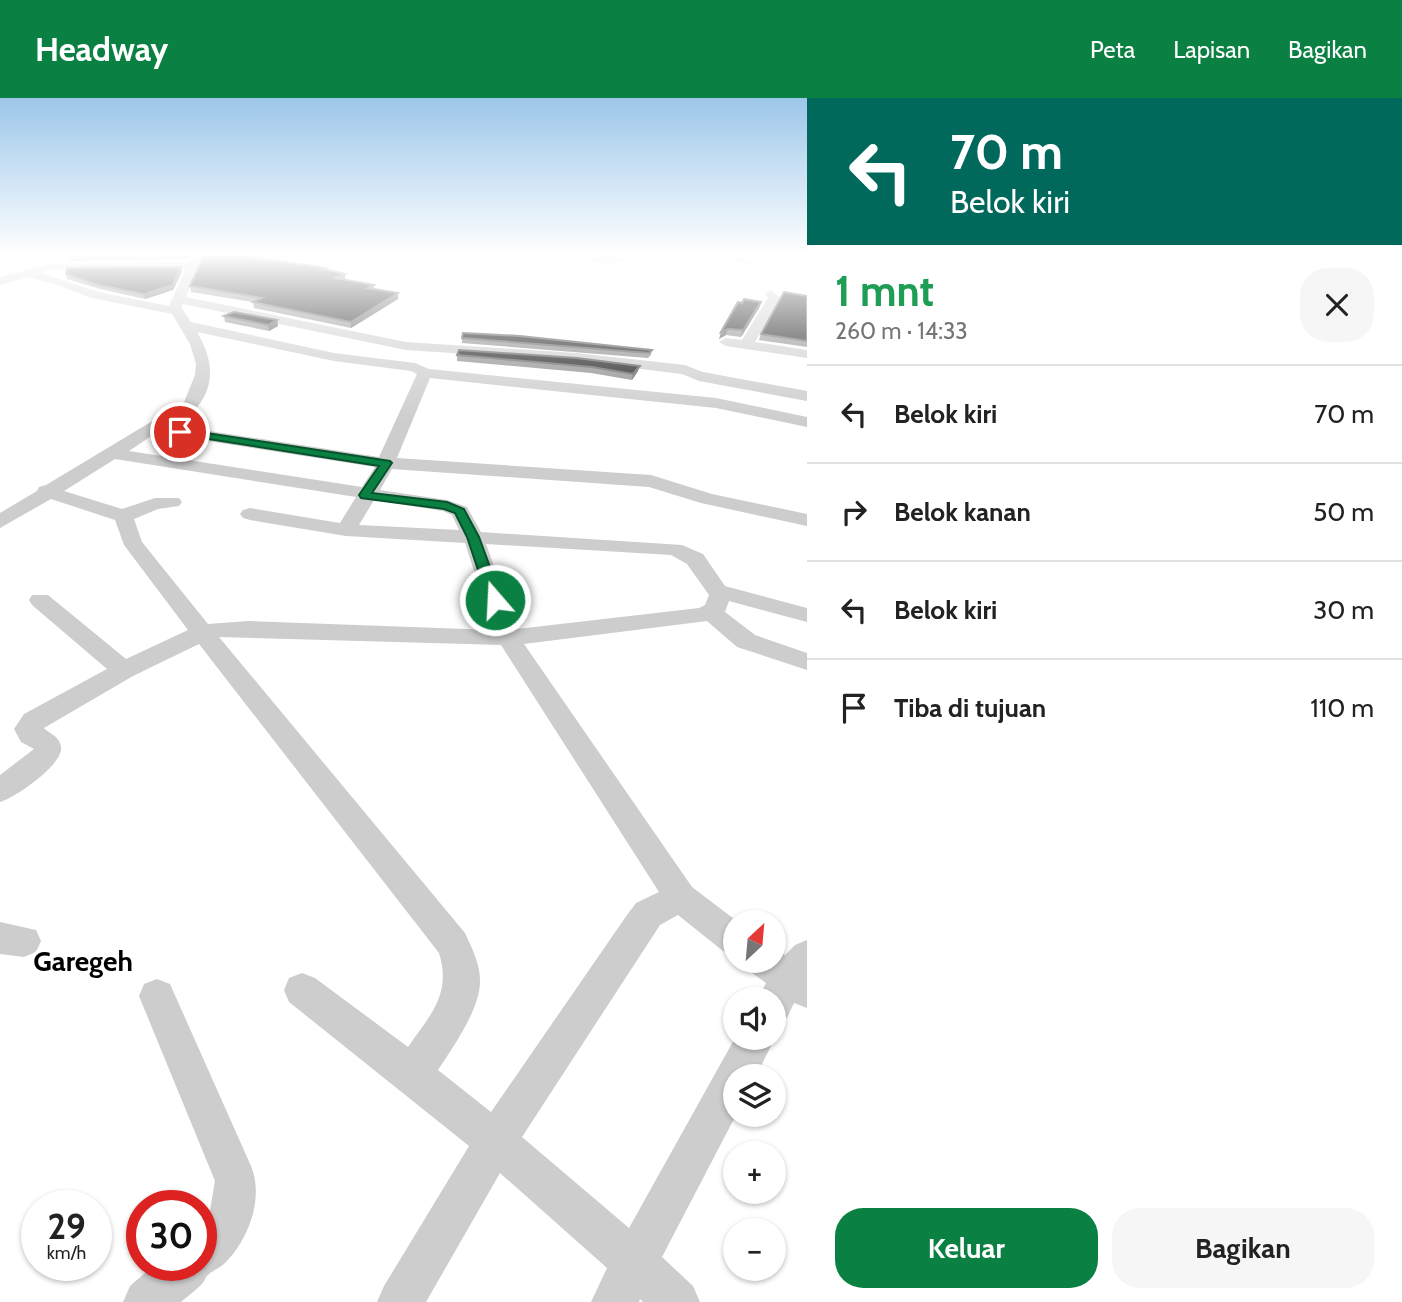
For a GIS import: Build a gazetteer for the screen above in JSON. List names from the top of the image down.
{
  "districts": ["Garegeh"],
  "north": "top right",
  "page": {
    "header": "Headway",
    "nav": ["Peta", "Lapisan", "Bagikan"],
    "turn": ["70 m", "Belok kiri"],
    "heading": ["1 mnt", "260 m · 14:33"],
    "list": [
      {
        "name": "Belok kiri",
        "value": "70 m"
      },
      {
        "name": "Belok kanan",
        "value": "50 m"
      },
      {
        "name": "Belok kiri",
        "value": "30 m"
      },
      {
        "name": "Tiba di tujuan",
        "value": "110 m"
      }
    ],
    "map_buttons": ["+", "−"],
    "speed": "29 km/h",
    "limit": "30",
    "buttons": ["Keluar", "Bagikan"]
  }
}
